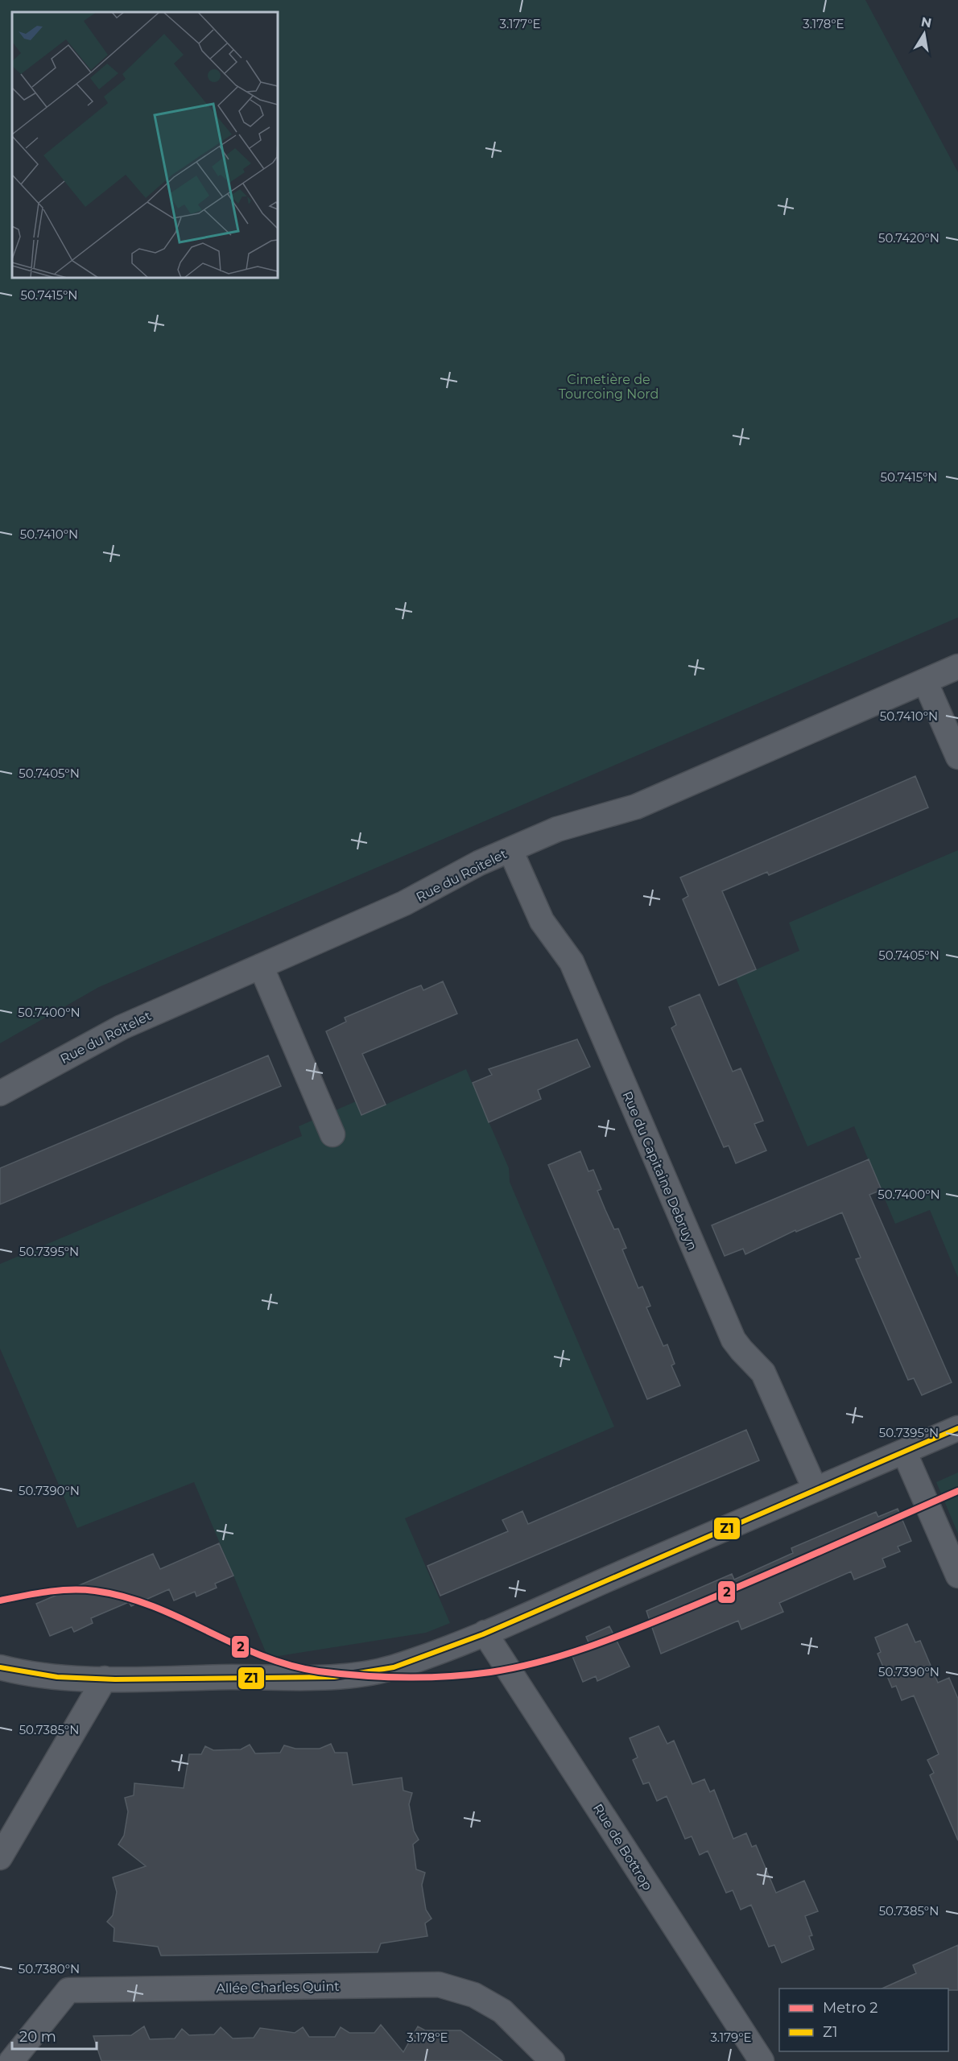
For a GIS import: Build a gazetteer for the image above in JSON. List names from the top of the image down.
{
  "streets": {
    "street": [
      "Rue du Roitelet",
      "Rue du Capitaine Debruyn",
      "Rue de Bottrop",
      "Allée Charles Quint"
    ]
  },
  "crossings": [
    ["Rue du Roitelet", "Rue du Capitaine Debruyn"]
  ],
  "parks": ["Cimetière de Tourcoing Nord"],
  "lines": ["transit line Z1", "metro line 2"],
  "legend": ["Metro 2", "Z1"],
  "scale_bar": "20 m",
  "north": "top",
  "coordinates": [
    "3.177°E",
    "3.178°E",
    "50.7420°N",
    "50.7415°N",
    "50.7410°N",
    "50.7405°N",
    "50.7400°N",
    "50.7395°N",
    "50.7390°N",
    "50.7385°N",
    "50.7380°N",
    "3.179°E"
  ]
}
